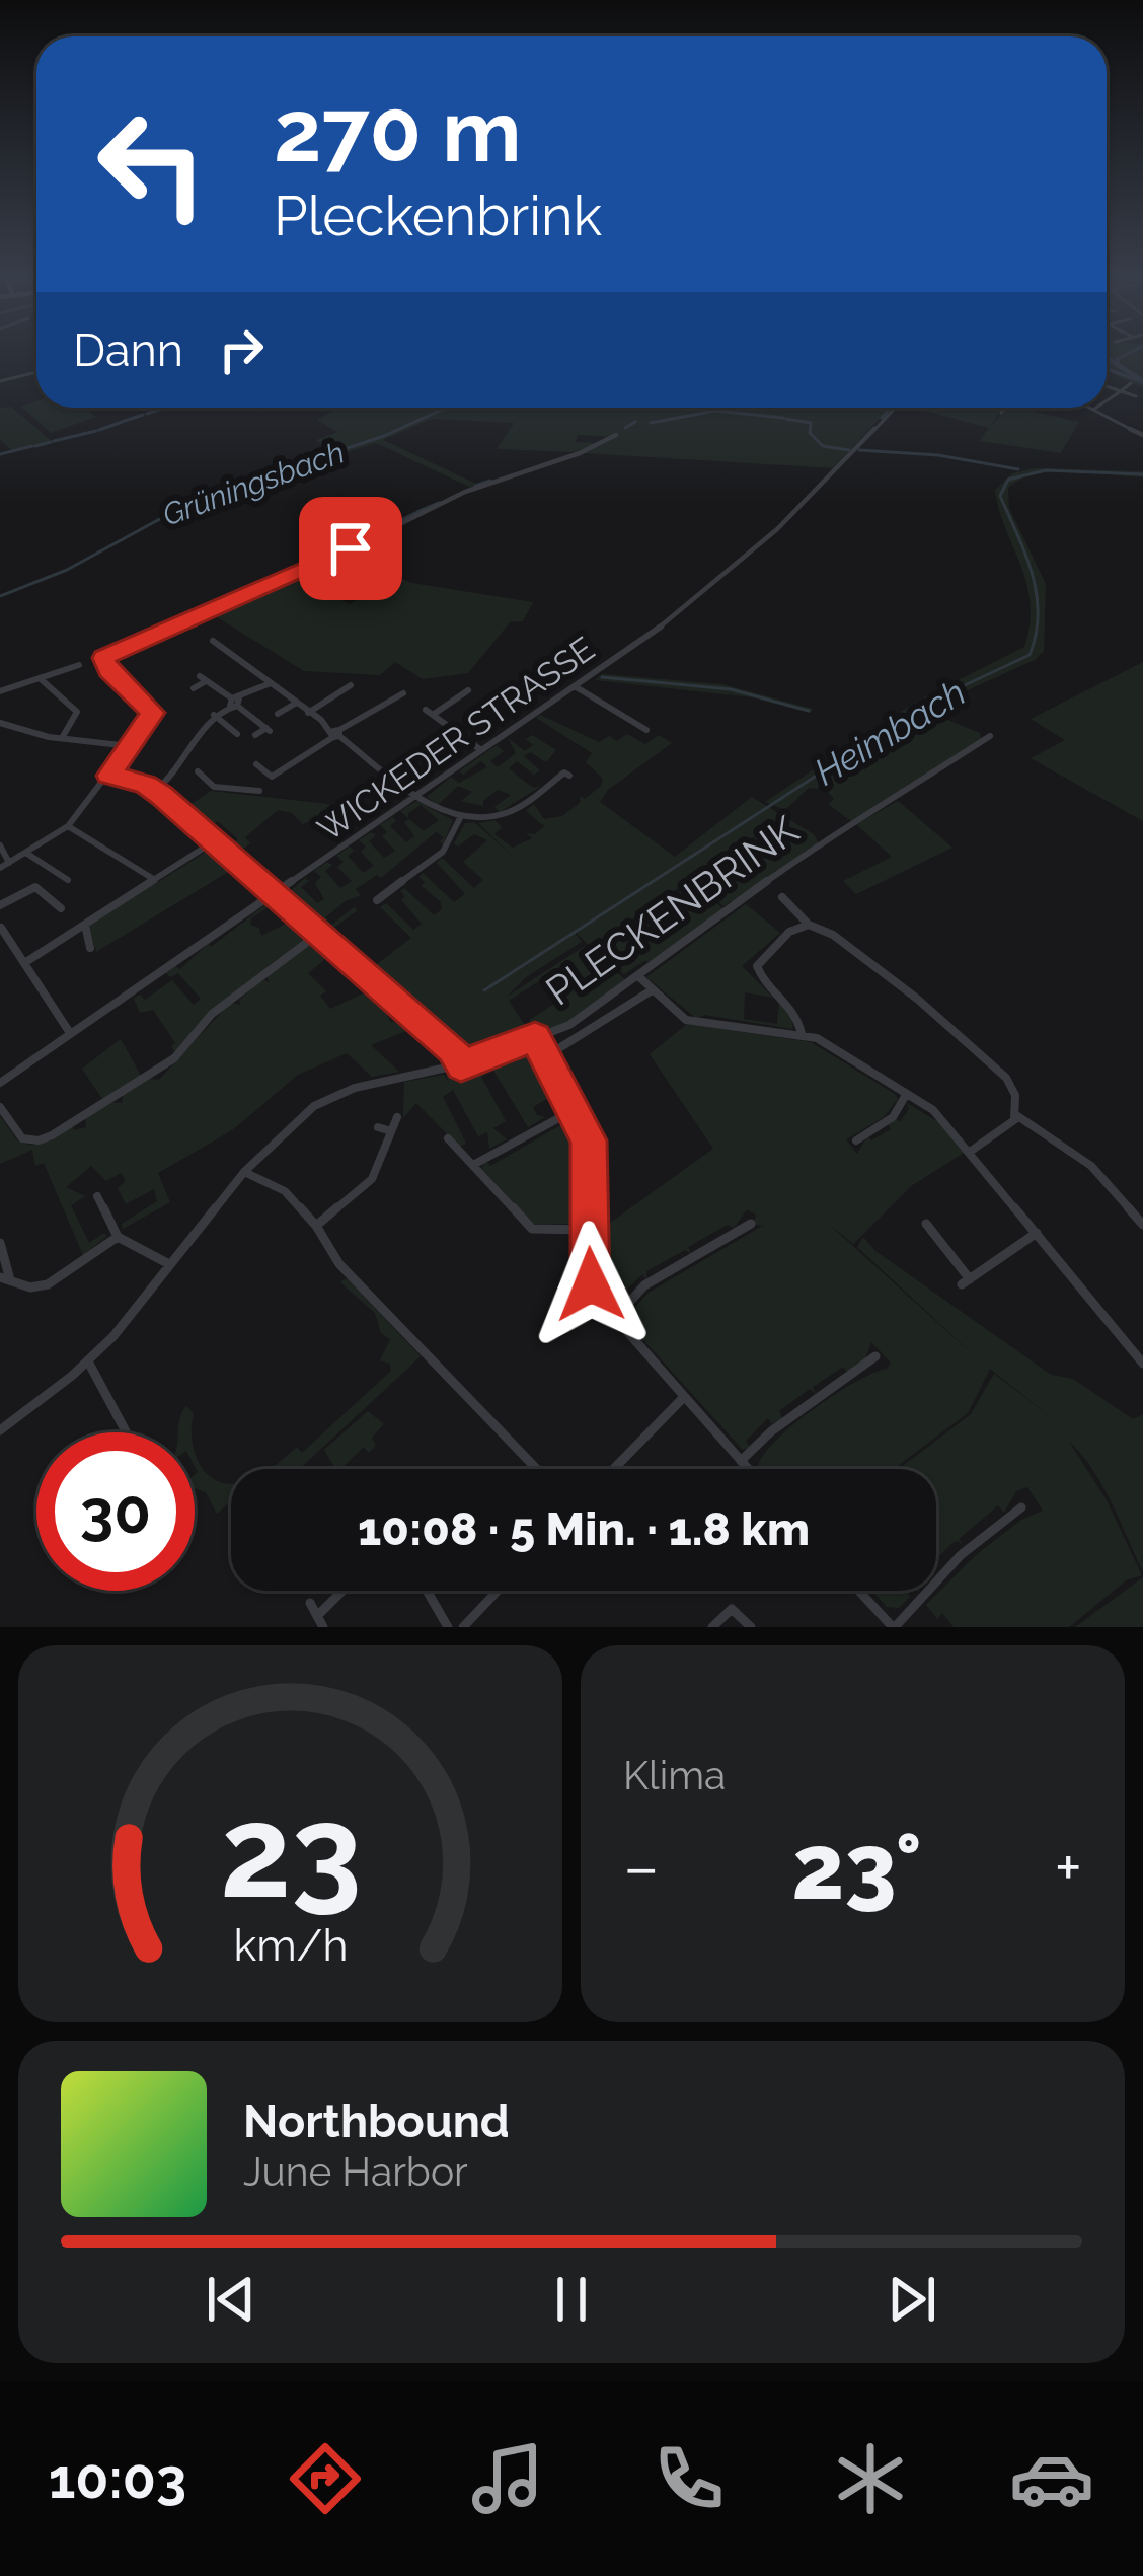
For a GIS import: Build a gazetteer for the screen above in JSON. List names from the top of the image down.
{
  "streets": {
    "street": ["WICKEDER STRASSE", "PLECKENBRINK"]
  },
  "water": ["Grüningsbach", "Heimbach"],
  "page": {
    "turn": ["270 m", "Pleckenbrink"],
    "then": "Dann",
    "limit": "30",
    "trip": "10:08 · 5 Min. · 1.8 km",
    "tile": "Klima",
    "heat": ["−", "23°", "+"],
    "song": ["Northbound", "June Harbor"],
    "tabs": "10:03",
    "gauge": ["23", "km/h"]
  }
}
